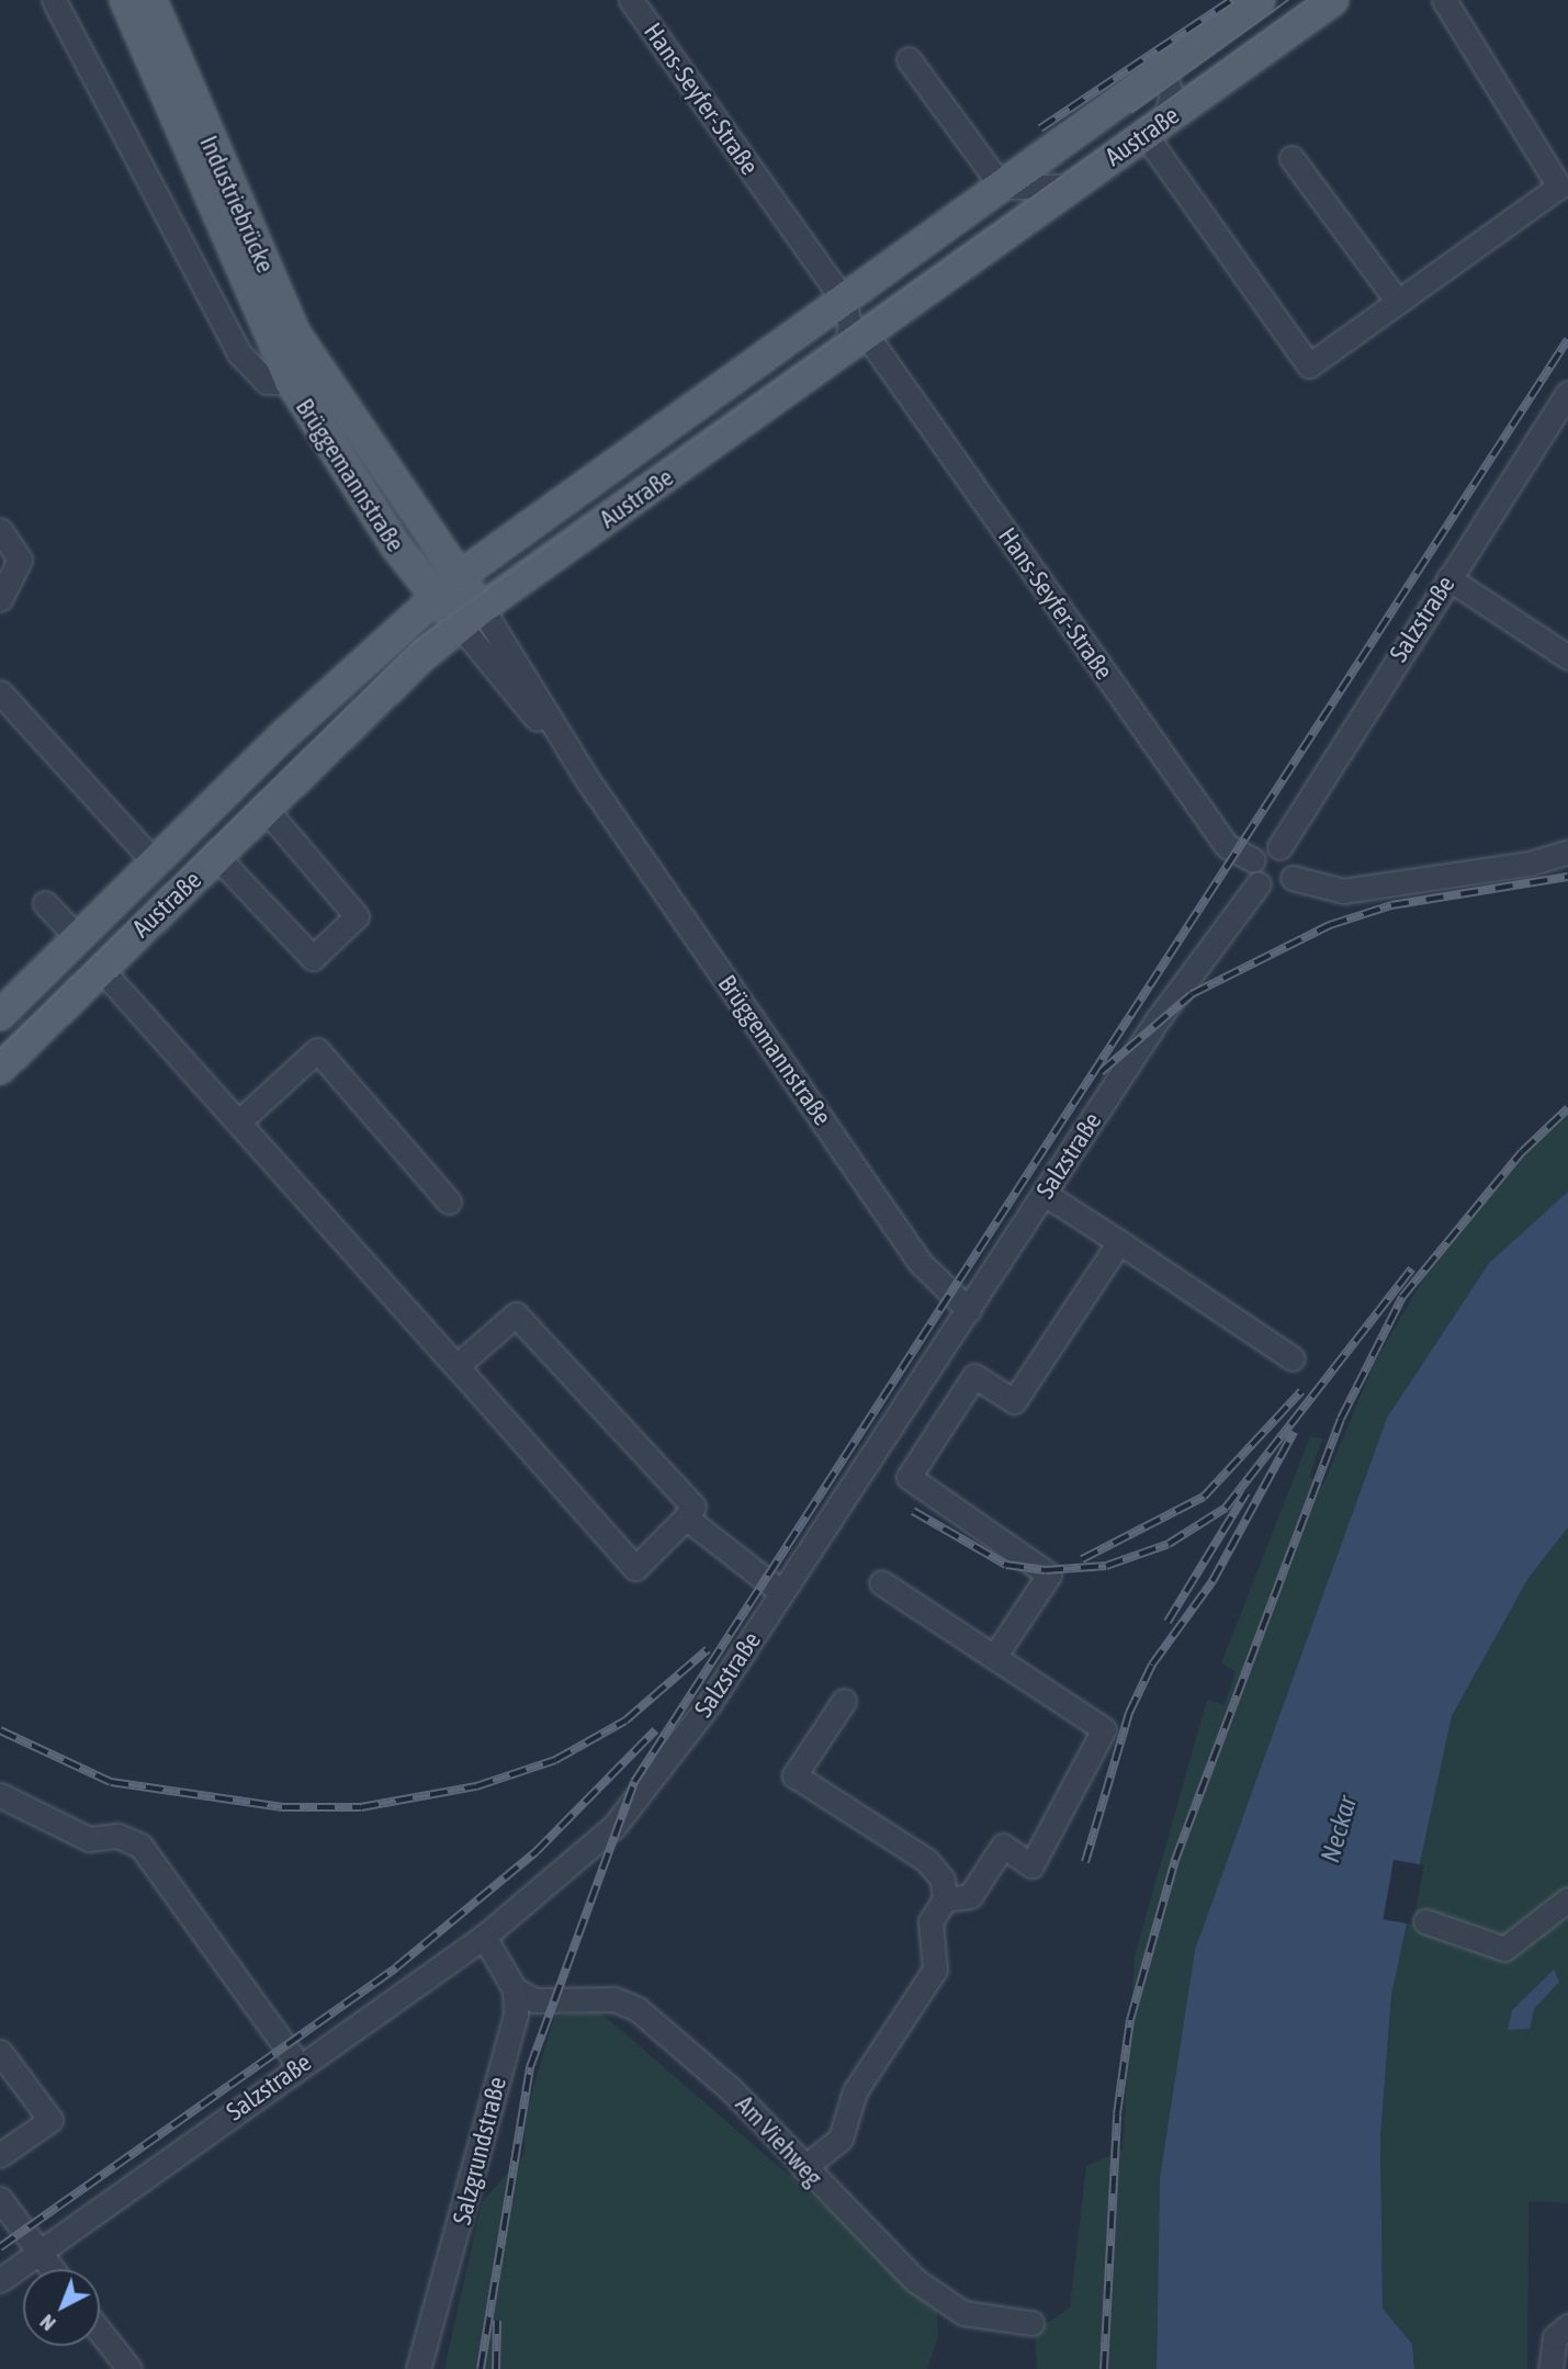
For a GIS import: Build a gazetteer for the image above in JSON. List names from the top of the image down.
{
  "streets": {
    "main road": ["Austraße", "Industriebrücke", "Brüggemannstraße"],
    "street": [
      "Hans-Seyfer-Straße",
      "Salzstraße",
      "Am Viehweg",
      "Salzgrundstraße"
    ]
  },
  "crossings": [
    ["Hans-Seyfer-Straße", "Austraße"],
    ["Hans-Seyfer-Straße", "Salzstraße"],
    ["Austraße", "Brüggemannstraße"],
    ["Industriebrücke", "Brüggemannstraße"],
    ["Brüggemannstraße", "Salzstraße"],
    ["Am Viehweg", "Salzgrundstraße"]
  ],
  "water": ["Neckar"],
  "north": "bottom left"
}
